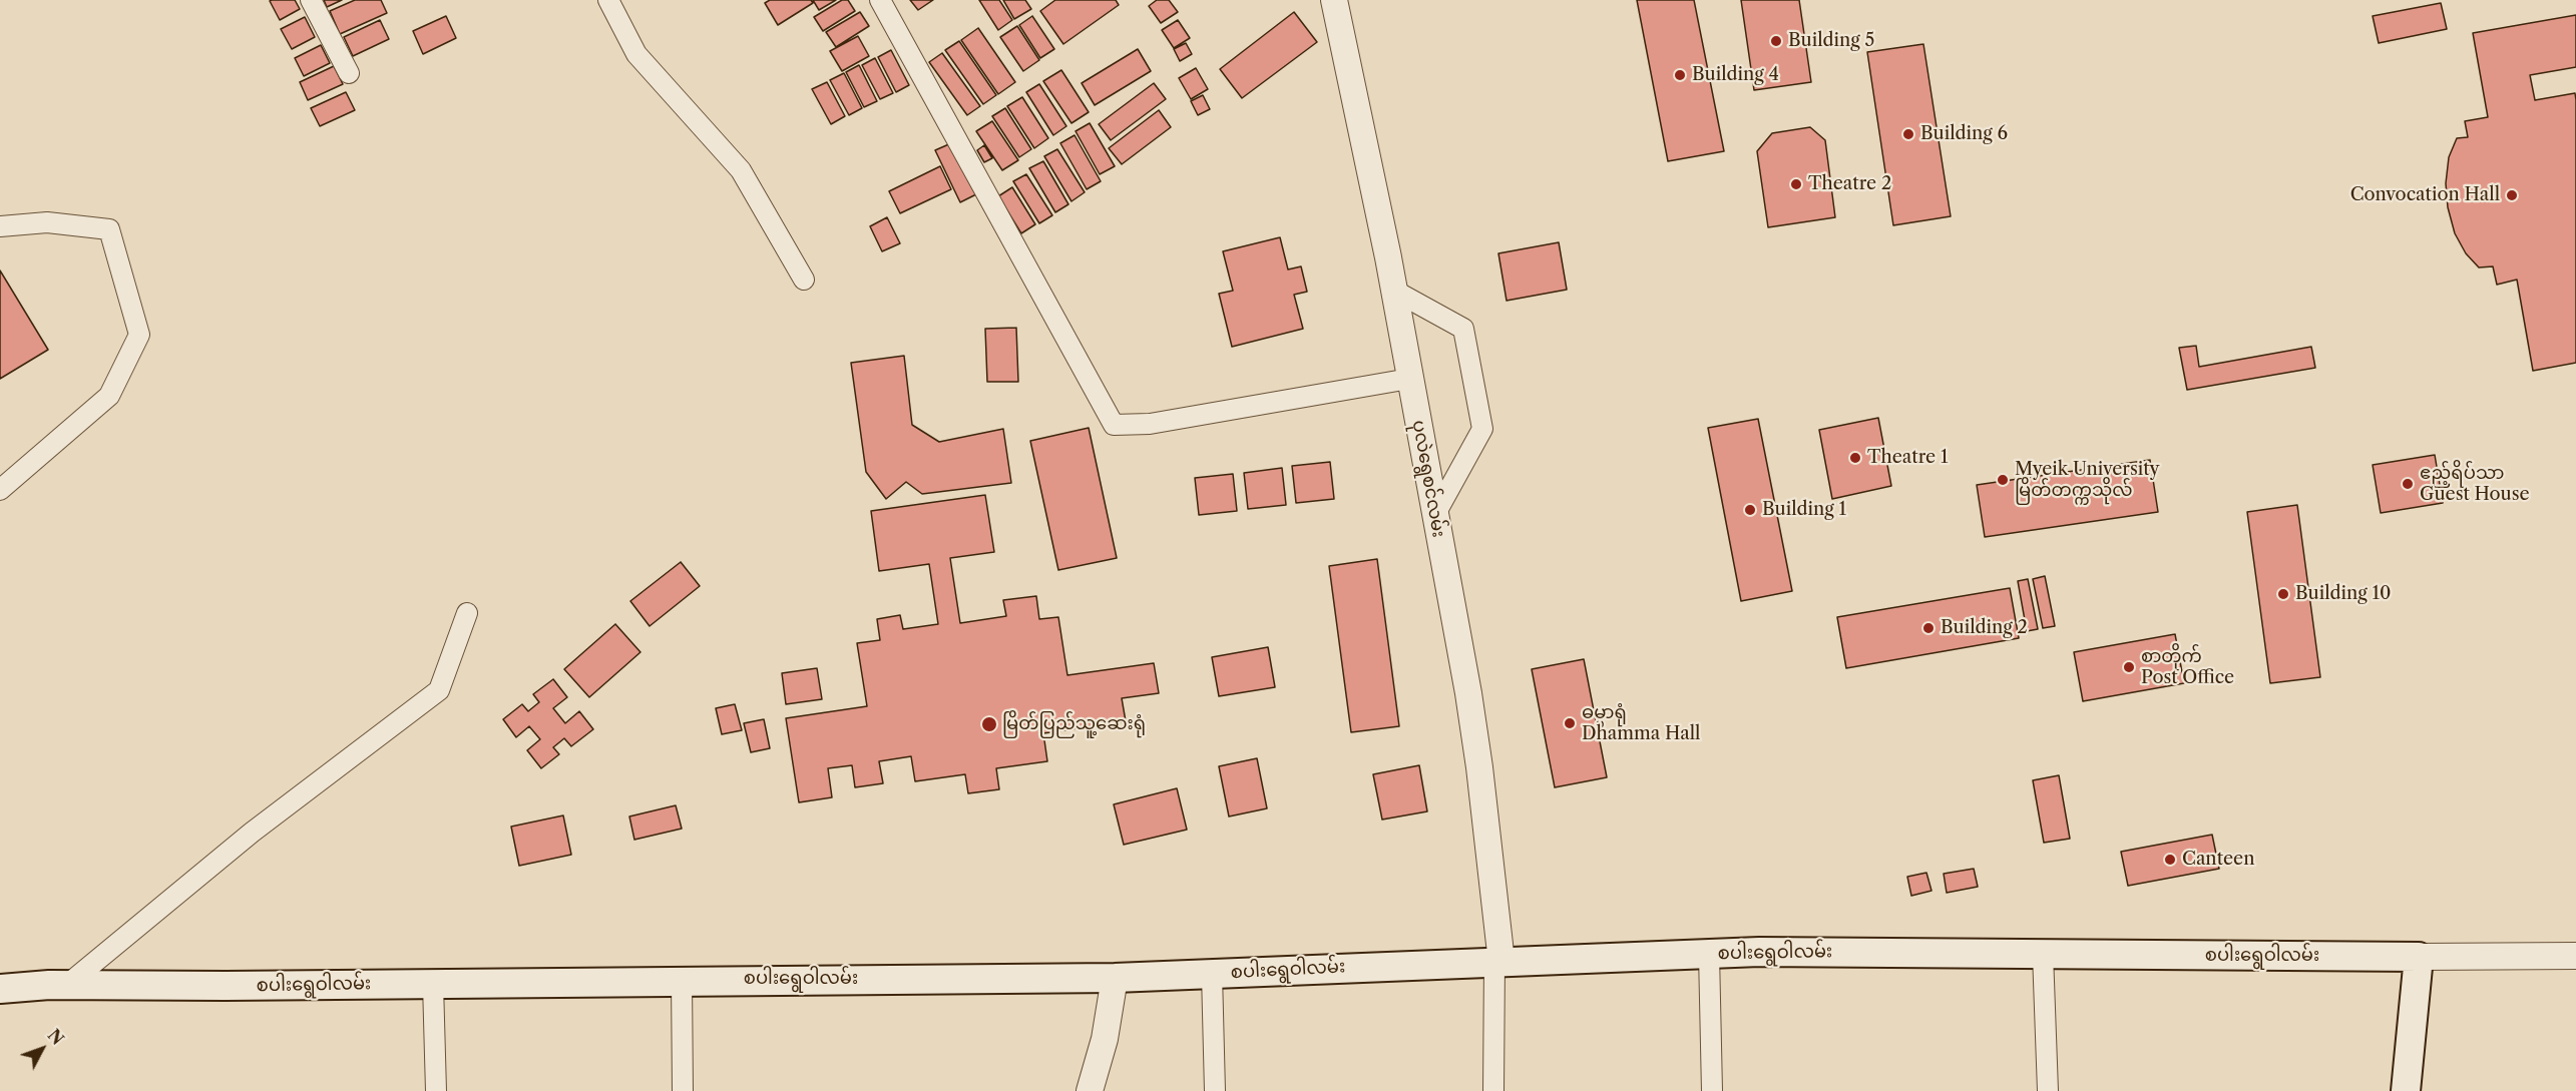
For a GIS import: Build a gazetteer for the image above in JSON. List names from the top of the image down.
{
  "streets": {
    "main road": ["စပါးရွေဝါလမ်း"],
    "street": ["ပုလဲရွေစင်လမ်း"]
  },
  "crossings": [
    ["ပုလဲရွေစင်လမ်း", "စပါးရွေဝါလမ်း"]
  ],
  "places": [
    "Building 5",
    "Building 4",
    "Building 6",
    "Theatre 2",
    "Convocation Hall",
    "Theatre 1",
    "Myeik University မြိတ်တက္ကသိုလ်",
    "ဧည့်ရိပ်သာ Guest House",
    "Building 1",
    "Building 10",
    "Building 2",
    "စာတိုက် Post Office",
    "ဓမ္မာရုံ Dhamma Hall",
    "မြိတ်ပြည်သူ့ဆေးရုံ",
    "Canteen"
  ],
  "north": "top right"
}
